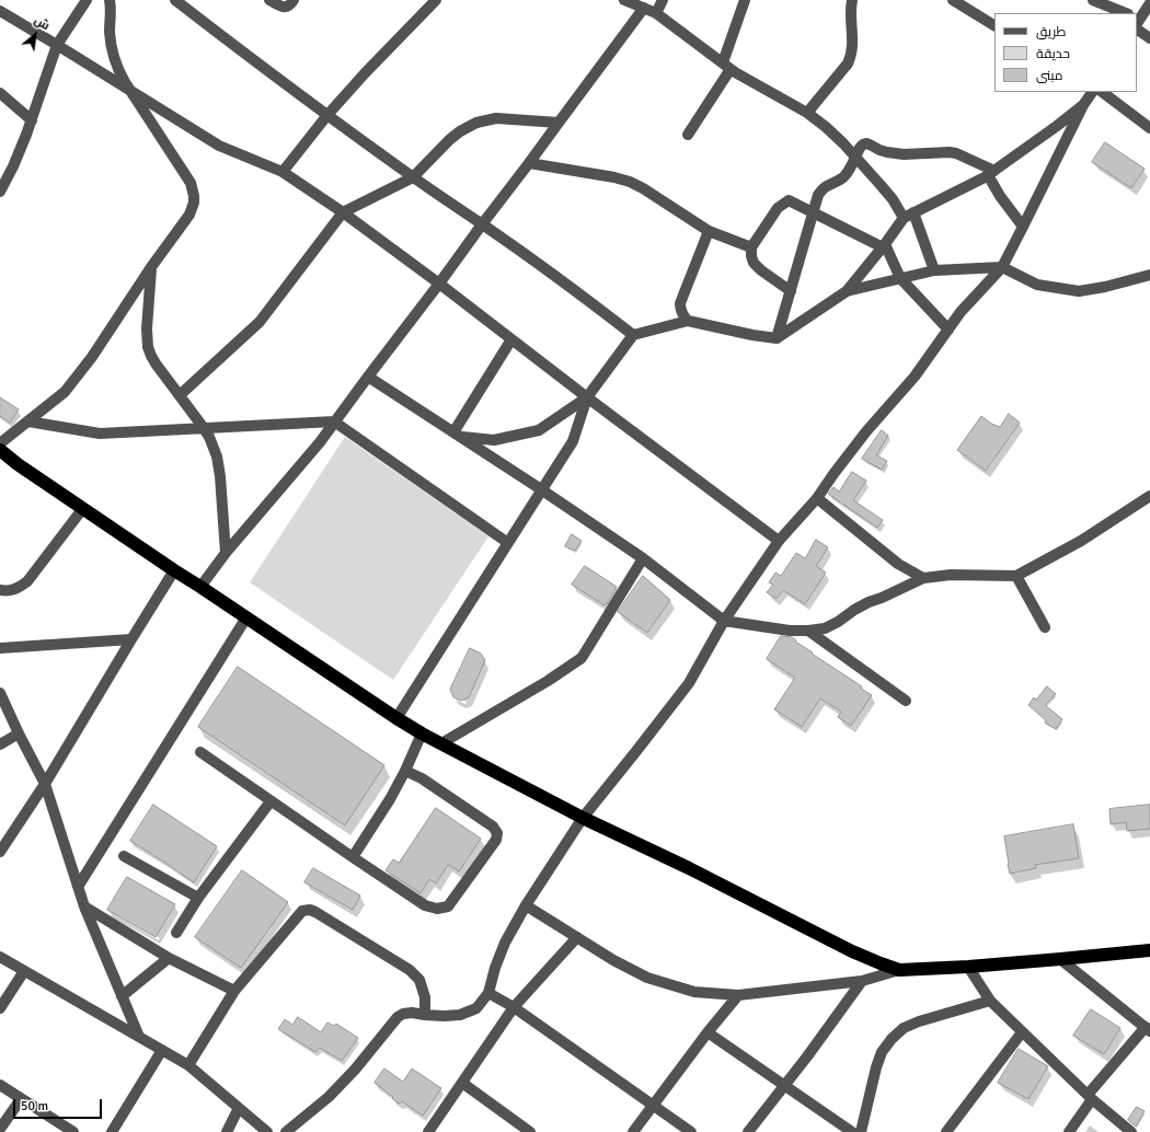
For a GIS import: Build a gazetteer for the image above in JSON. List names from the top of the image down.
{
  "legend": ["طريق", "حديقة", "مبنى"],
  "scale_bar": "50 m",
  "north": "top right"
}
